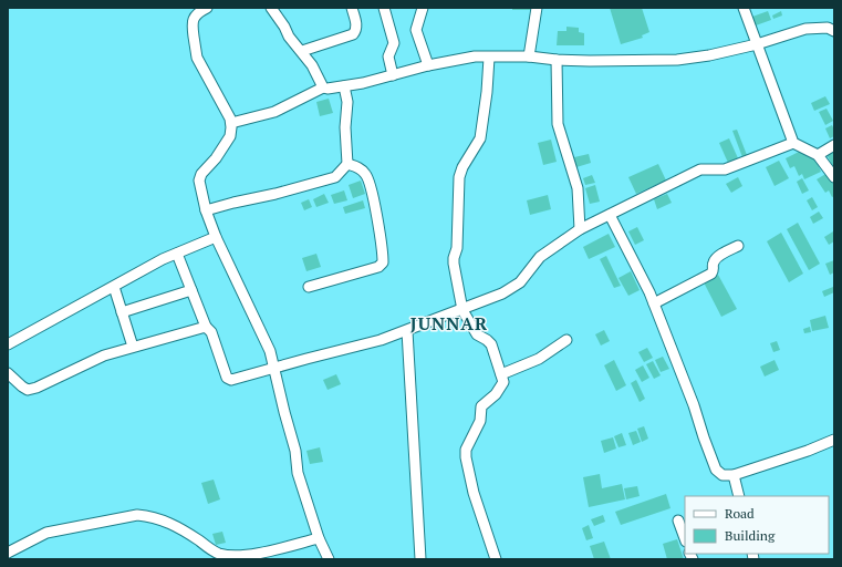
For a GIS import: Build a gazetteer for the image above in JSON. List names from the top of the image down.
{
  "districts": ["JUNNAR"],
  "legend": ["Road", "Building"]
}
